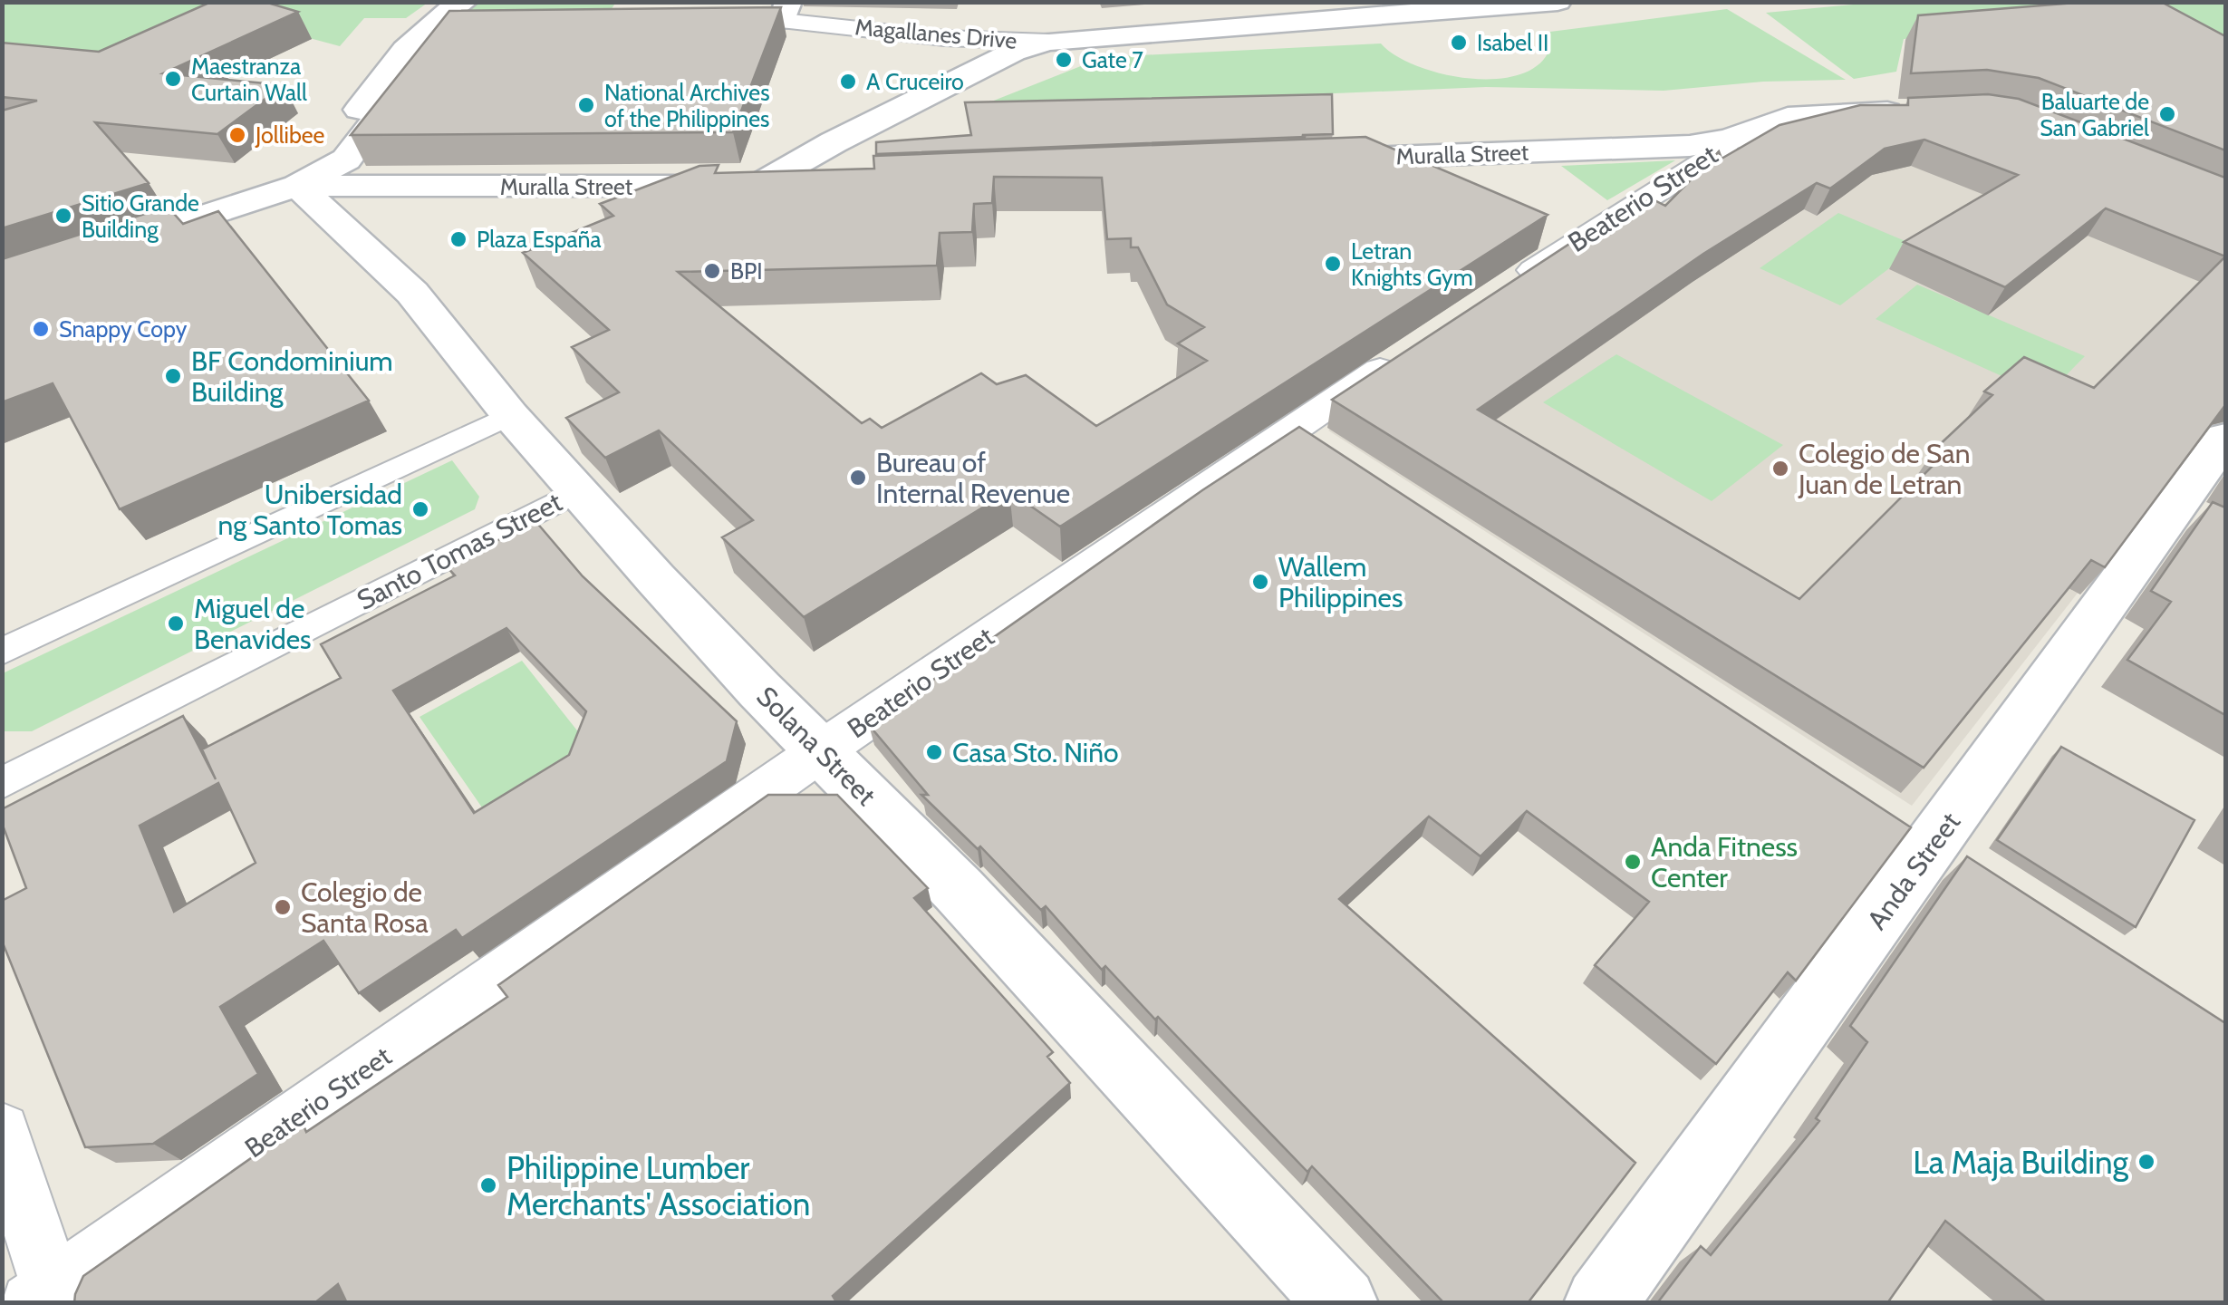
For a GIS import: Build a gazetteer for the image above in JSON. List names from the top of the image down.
{
  "streets": {
    "street": [
      "Magallanes Drive",
      "Muralla Street",
      "Beaterio Street",
      "Santo Tomas Street",
      "Solana Street",
      "Anda Street"
    ]
  },
  "crossings": [
    ["Magallanes Drive", "Muralla Street"],
    ["Muralla Street", "Beaterio Street"],
    ["Muralla Street", "Solana Street"],
    ["Beaterio Street", "Solana Street"],
    ["Santo Tomas Street", "Solana Street"]
  ],
  "places": [
    "Isabel II",
    "Gate 7",
    "Maestranza Curtain Wall",
    "A Cruceiro",
    "National Archives of the Philippines",
    "Baluarte de San Gabriel",
    "Jollibee",
    "Sitio Grande Building",
    "Plaza España",
    "Letran Knights Gym",
    "BPI",
    "Snappy Copy",
    "BF Condominium Building",
    "Colegio de San Juan de Letran",
    "Bureau of Internal Revenue",
    "Unibersidad ng Santo Tomas",
    "Wallem Philippines",
    "Miguel de Benavides",
    "Casa Sto. Niño",
    "Anda Fitness Center",
    "Colegio de Santa Rosa",
    "La Maja Building",
    "Philippine Lumber Merchants' Association"
  ]
}
